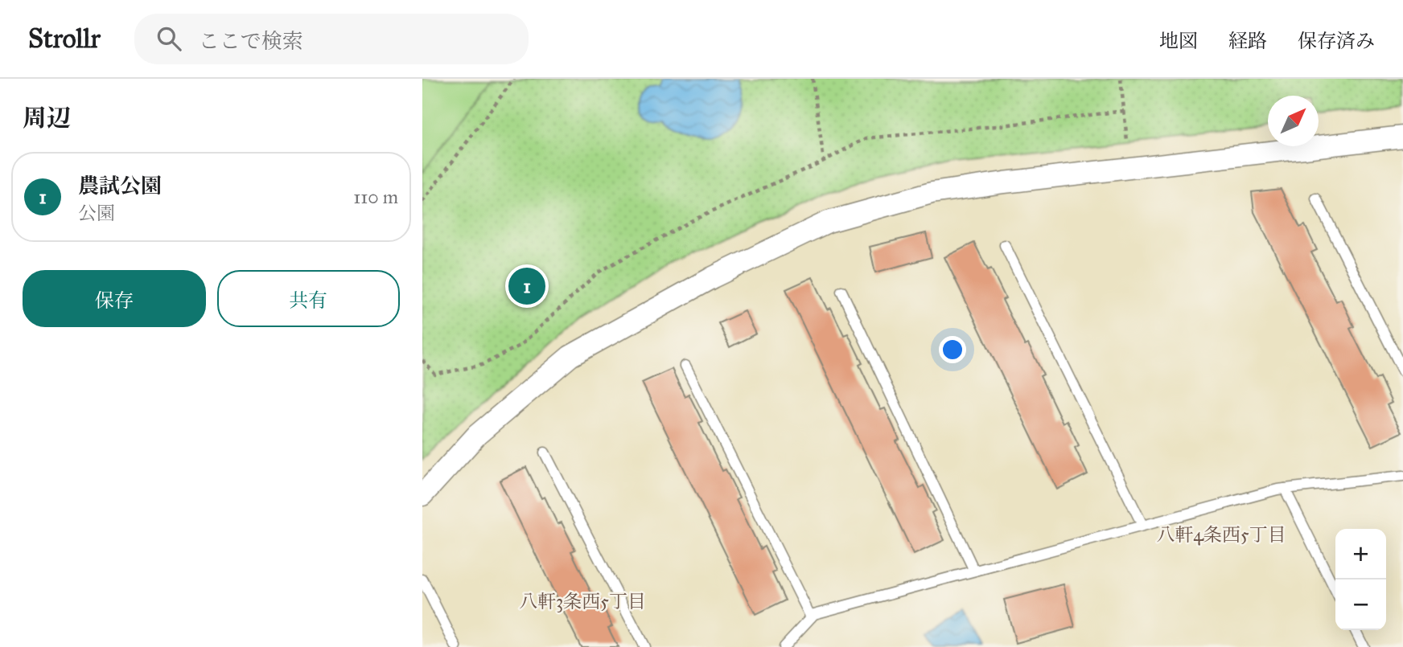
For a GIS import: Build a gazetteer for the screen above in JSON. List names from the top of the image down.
{
  "districts": ["八軒4条西5丁目", "八軒3条西5丁目"],
  "north": "top right",
  "page": {
    "header": "Strollr",
    "search": "ここで検索",
    "nav": ["地図", "経路", "保存済み"],
    "heading": "周辺",
    "list": [
      {
        "mark": "1",
        "name": "農試公園",
        "note": "公園",
        "value": "110 m"
      }
    ],
    "buttons": ["保存", "共有"],
    "pins": "1",
    "map_buttons": ["+", "−"]
  }
}
